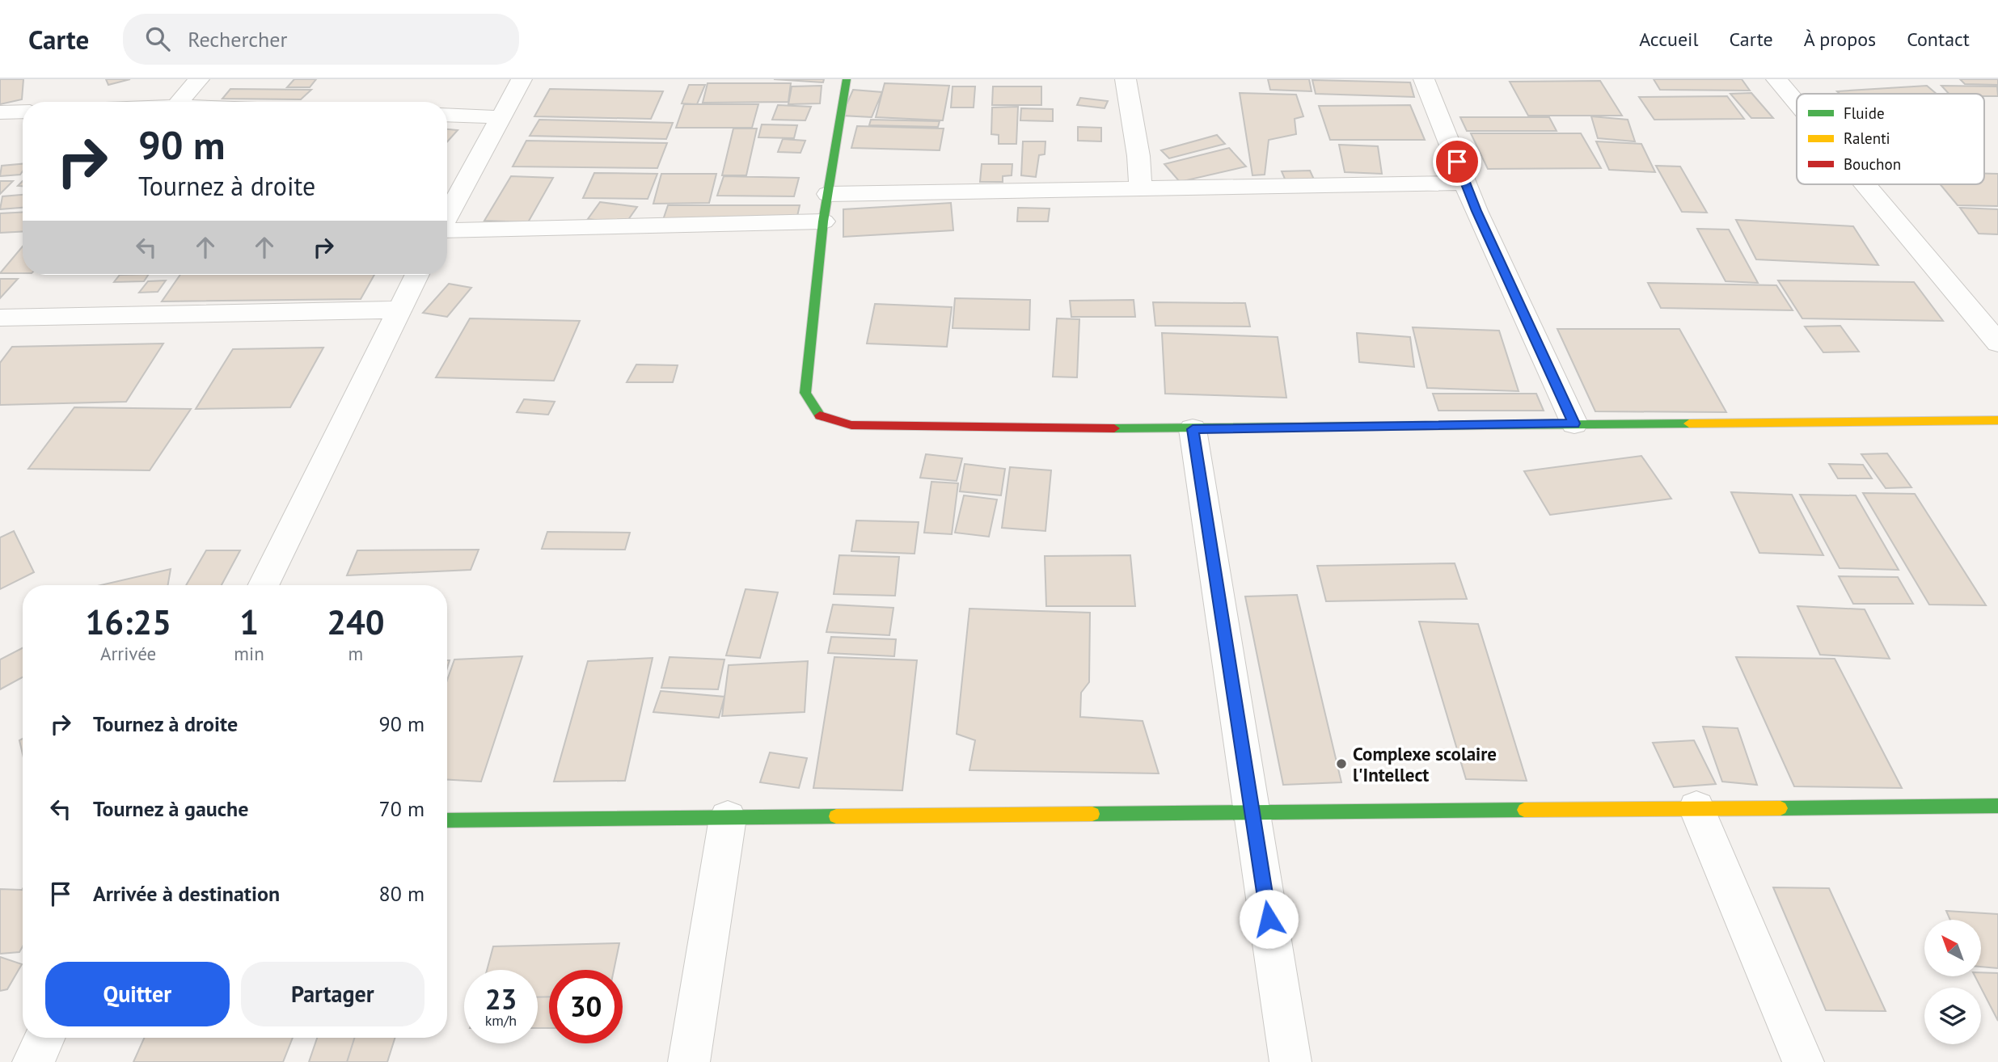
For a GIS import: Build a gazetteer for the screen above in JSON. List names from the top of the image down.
{
  "places": ["Complexe scolaire l'Intellect"],
  "legend": ["Fluide", "Ralenti", "Bouchon"],
  "north": "top left",
  "page": {
    "header": "Carte",
    "search": "Rechercher",
    "nav": [
      "Accueil",
      "Carte",
      "À propos",
      "Contact"
    ],
    "turn": ["90 m", "Tournez à droite"],
    "eta": [
      "16:25",
      "Arrivée",
      "1",
      "min",
      "240",
      "m"
    ],
    "list": [
      {
        "name": "Tournez à droite",
        "value": "90 m"
      },
      {
        "name": "Tournez à gauche",
        "value": "70 m"
      },
      {
        "name": "Arrivée à destination",
        "value": "80 m"
      }
    ],
    "buttons": ["Quitter", "Partager"],
    "speed": "23 km/h",
    "limit": "30"
  }
}
